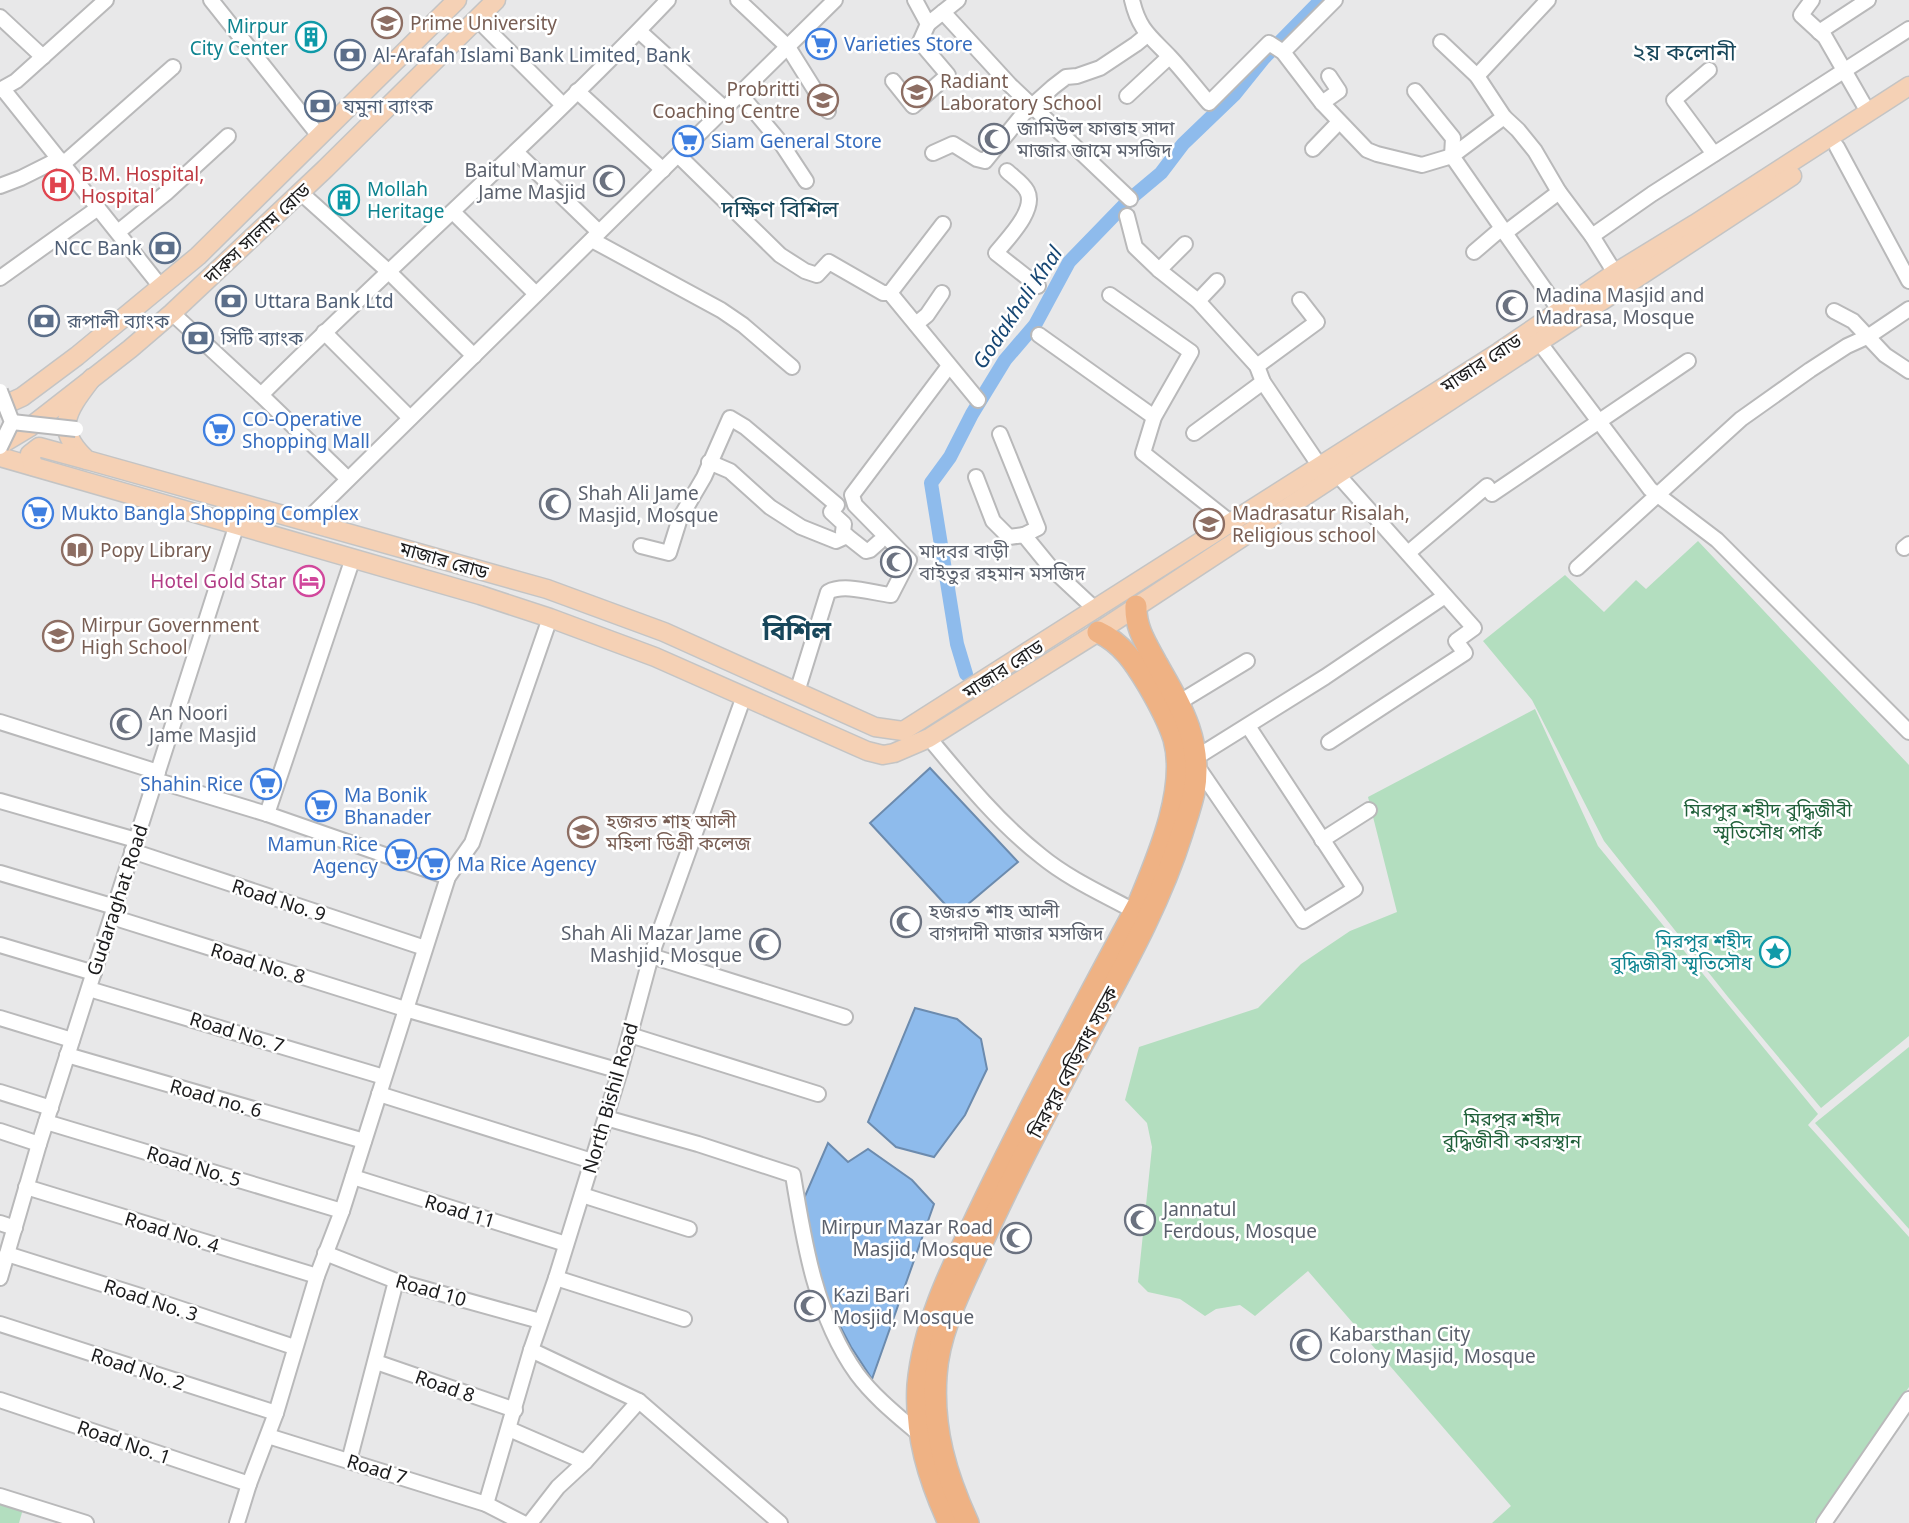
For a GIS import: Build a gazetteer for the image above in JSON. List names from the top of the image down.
{
  "streets": {
    "highway": ["মিরপুর বেড়িবাধ সড়ক"],
    "main road": ["দারুস সালাম রোড", "মাজার রোড"],
    "street": [
      "Gudaraghat Road",
      "Road No. 9",
      "Road No. 8",
      "Road No. 7",
      "Road no. 6",
      "North Bishil Road",
      "Road No. 5",
      "Road 11",
      "Road No. 4",
      "Road 10",
      "Road No. 3",
      "Road No. 2",
      "Road 8",
      "Road No. 1",
      "Road 7"
    ]
  },
  "crossings": [
    ["মাজার রোড", "Gudaraghat Road"],
    ["মাজার রোড", "মিরপুর বেড়িবাধ সড়ক"],
    ["মাজার রোড", "North Bishil Road"],
    ["Gudaraghat Road", "Road No. 9"],
    ["Gudaraghat Road", "Road No. 8"],
    ["Gudaraghat Road", "Road No. 7"],
    ["Gudaraghat Road", "Road no. 6"],
    ["Gudaraghat Road", "Road No. 5"],
    ["Gudaraghat Road", "Road No. 4"],
    ["Gudaraghat Road", "Road No. 3"],
    ["Road No. 8", "North Bishil Road"],
    ["North Bishil Road", "Road 11"],
    ["North Bishil Road", "Road 10"],
    ["North Bishil Road", "Road 8"],
    ["North Bishil Road", "Road 7"]
  ],
  "districts": ["২য় কলোনী", "দক্ষিণ বিশিল", "বিশিল"],
  "water": ["Godakhali Khal"],
  "parks": ["মিরপুর শহীদ বুদ্ধিজীবী স্মৃতিসৌধ পার্ক", "মিরপুর শহীদ বুদ্ধিজীবী কবরস্থান"],
  "places": {
    "school or university": [
      "Prime University",
      "Radiant Laboratory School",
      "Probritti Coaching Centre",
      "Madrasatur Risalah, Religious school",
      "Mirpur Government High School",
      "হজরত শাহ আলী মহিলা ডিগ্রী কলেজ"
    ],
    "building": ["Mirpur City Center", "Mollah Heritage"],
    "supermarket": [
      "Varieties Store",
      "Siam General Store",
      "CO-Operative Shopping Mall",
      "Mukto Bangla Shopping Complex",
      "Shahin Rice",
      "Ma Bonik Bhanader",
      "Mamun Rice Agency",
      "Ma Rice Agency"
    ],
    "bank": [
      "Al-Arafah Islami Bank Limited, Bank",
      "যমুনা ব্যাংক",
      "NCC Bank",
      "Uttara Bank Ltd",
      "রূপালী ব্যাংক",
      "সিটি ব্যাংক"
    ],
    "mosque": [
      "জামিউল ফাত্তাহ সাদা মাজার জামে মসজিদ",
      "Baitul Mamur Jame Masjid",
      "Madina Masjid and Madrasa, Mosque",
      "Shah Ali Jame Masjid, Mosque",
      "মাদবর বাড়ী বাইতুর রহমান মসজিদ",
      "An Noori Jame Masjid",
      "হজরত শাহ আলী বাগদাদী মাজার মসজিদ",
      "Shah Ali Mazar Jame Mashjid, Mosque",
      "Jannatul Ferdous, Mosque",
      "Mirpur Mazar Road Masjid, Mosque",
      "Kazi Bari Mosjid, Mosque",
      "Kabarsthan City Colony Masjid, Mosque"
    ],
    "hospital": ["B.M. Hospital, Hospital"],
    "library": ["Popy Library"],
    "hotel": ["Hotel Gold Star"],
    "place": ["মিরপুর শহীদ বুদ্ধিজীবী স্মৃতিসৌধ"]
  }
}
